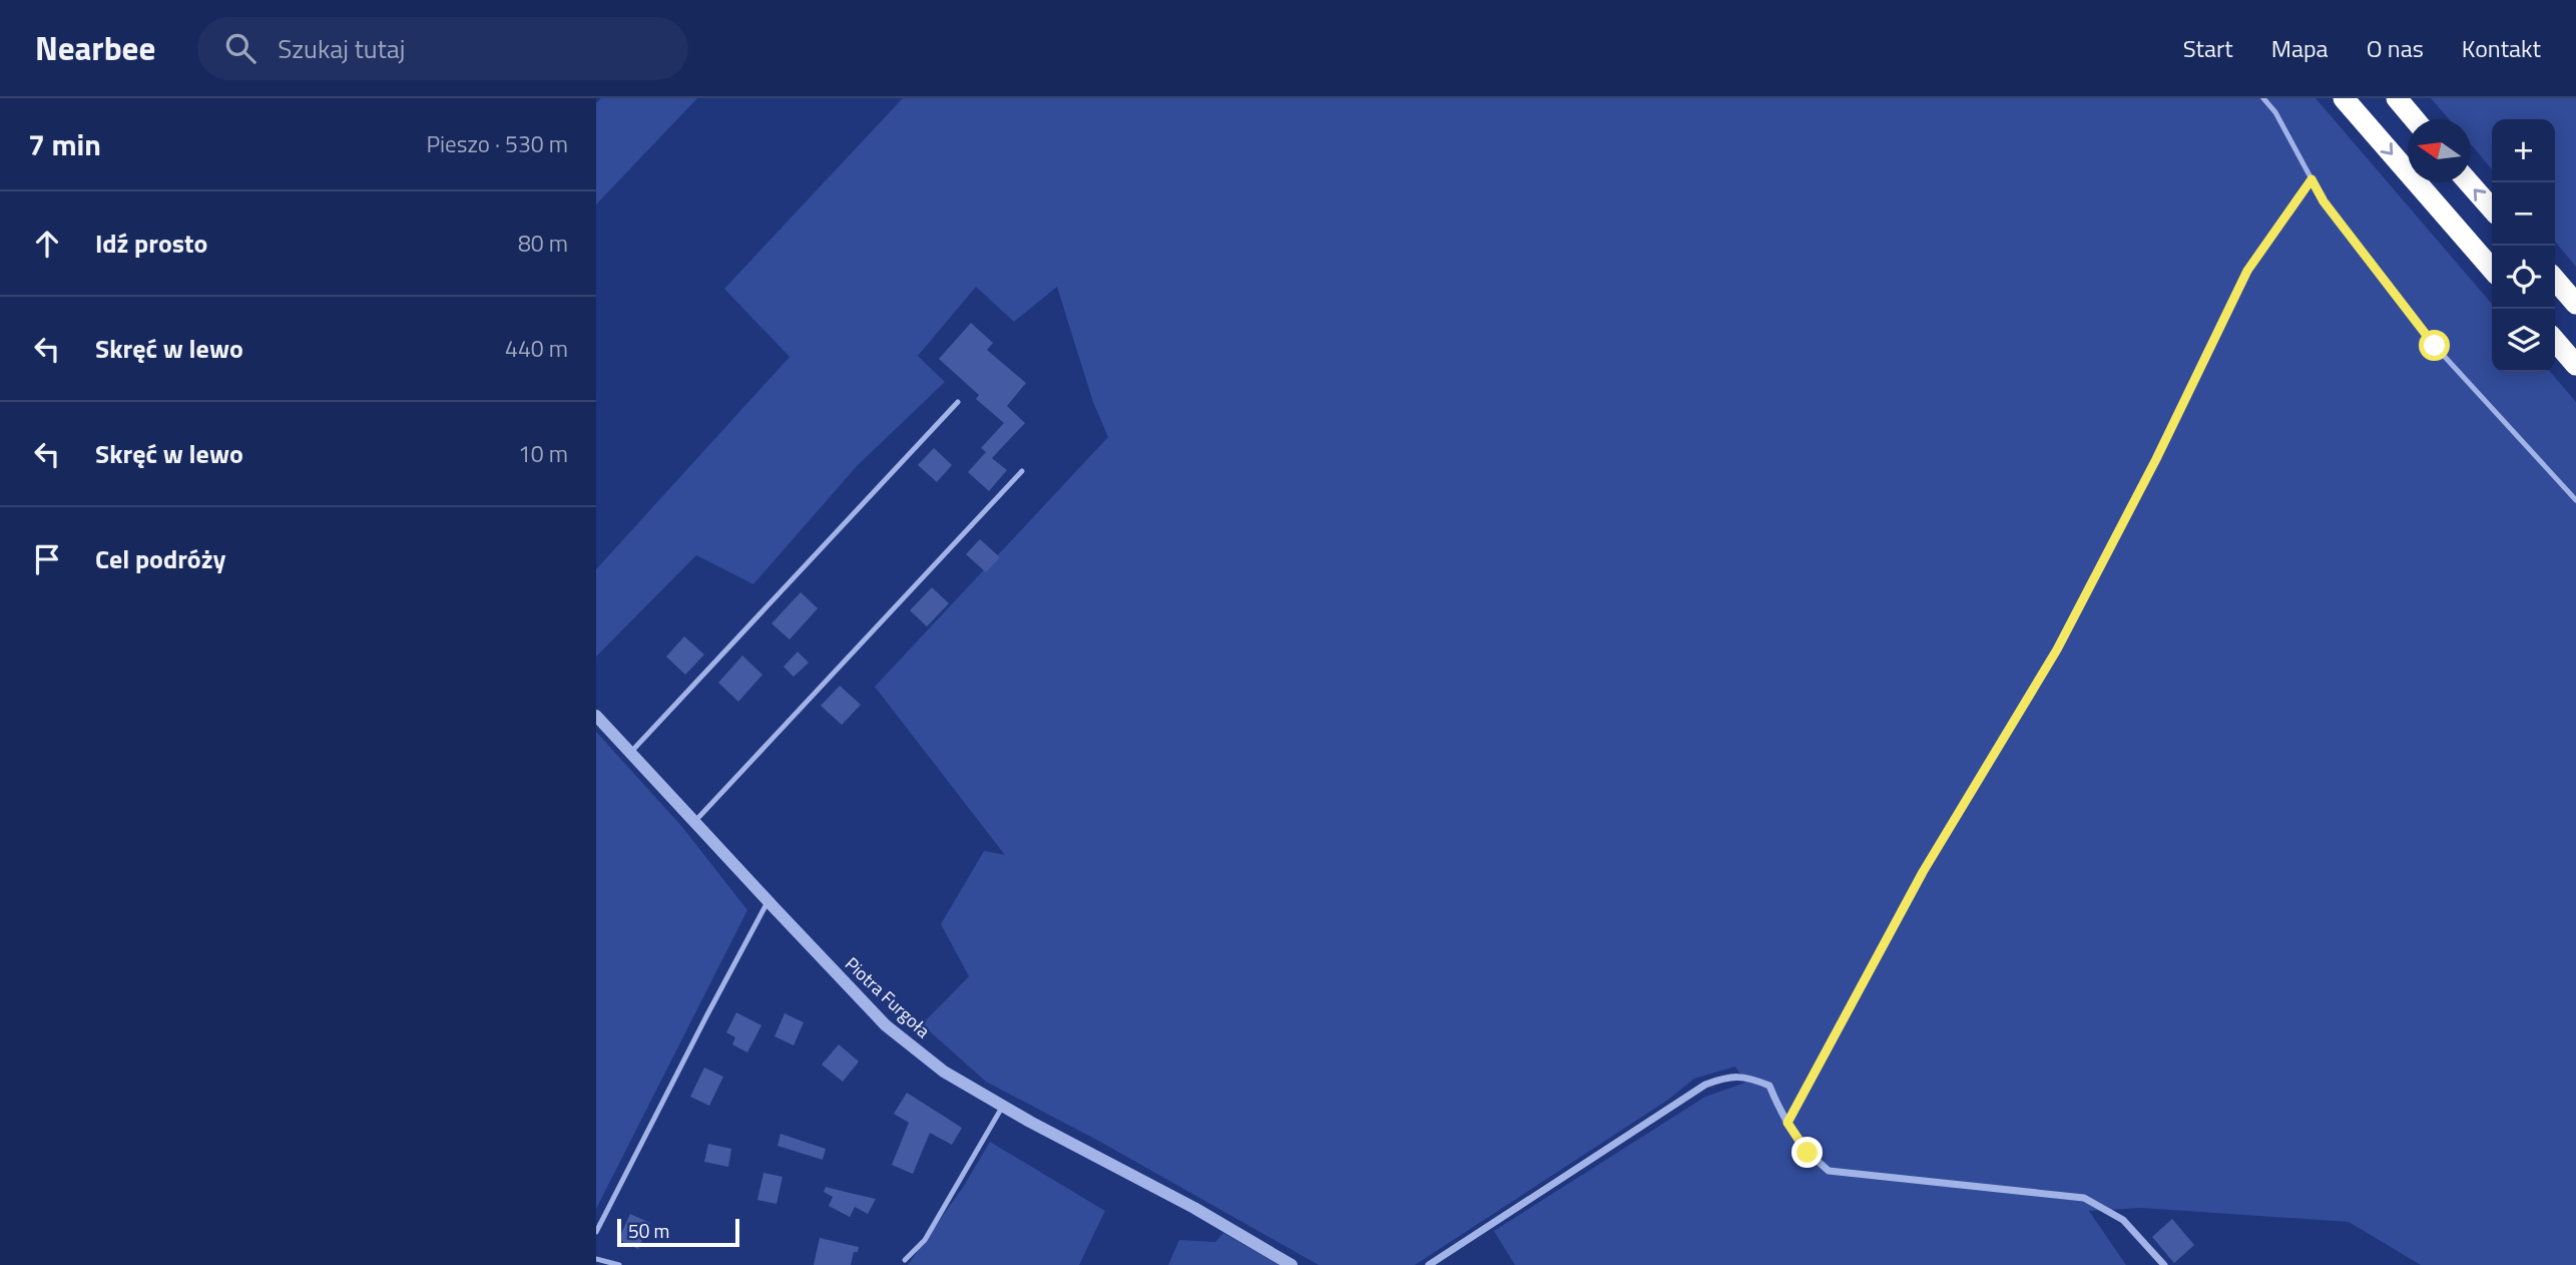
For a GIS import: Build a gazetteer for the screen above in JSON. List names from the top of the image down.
{
  "streets": {
    "street": ["Piotra Furgoła"]
  },
  "scale_bar": "50 m",
  "north": "left",
  "page": {
    "header": "Nearbee",
    "search": "Szukaj tutaj",
    "nav": [
      "Start",
      "Mapa",
      "O nas",
      "Kontakt"
    ],
    "heading": ["7 min", "Pieszo · 530 m"],
    "map_buttons": ["+", "−"],
    "list": [
      ["Idź prosto", "80 m"],
      ["Skręć w lewo", "440 m"],
      ["Skręć w lewo", "10 m"],
      "Cel podróży"
    ],
    "scale": "50 m"
  }
}
